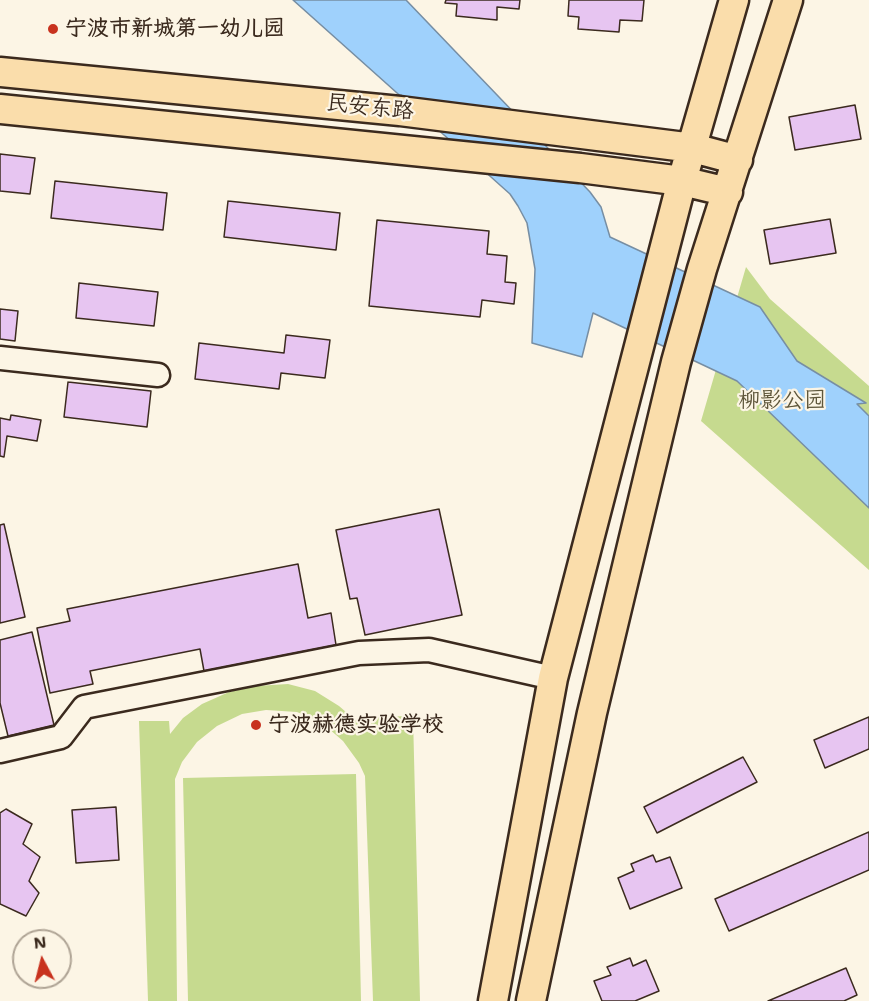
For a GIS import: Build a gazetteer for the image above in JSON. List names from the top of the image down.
{
  "streets": {
    "main road": ["民安东路"]
  },
  "parks": ["柳影公园"],
  "places": ["宁波市新城第一幼儿园", "宁波赫德实验学校"],
  "north": "top"
}
